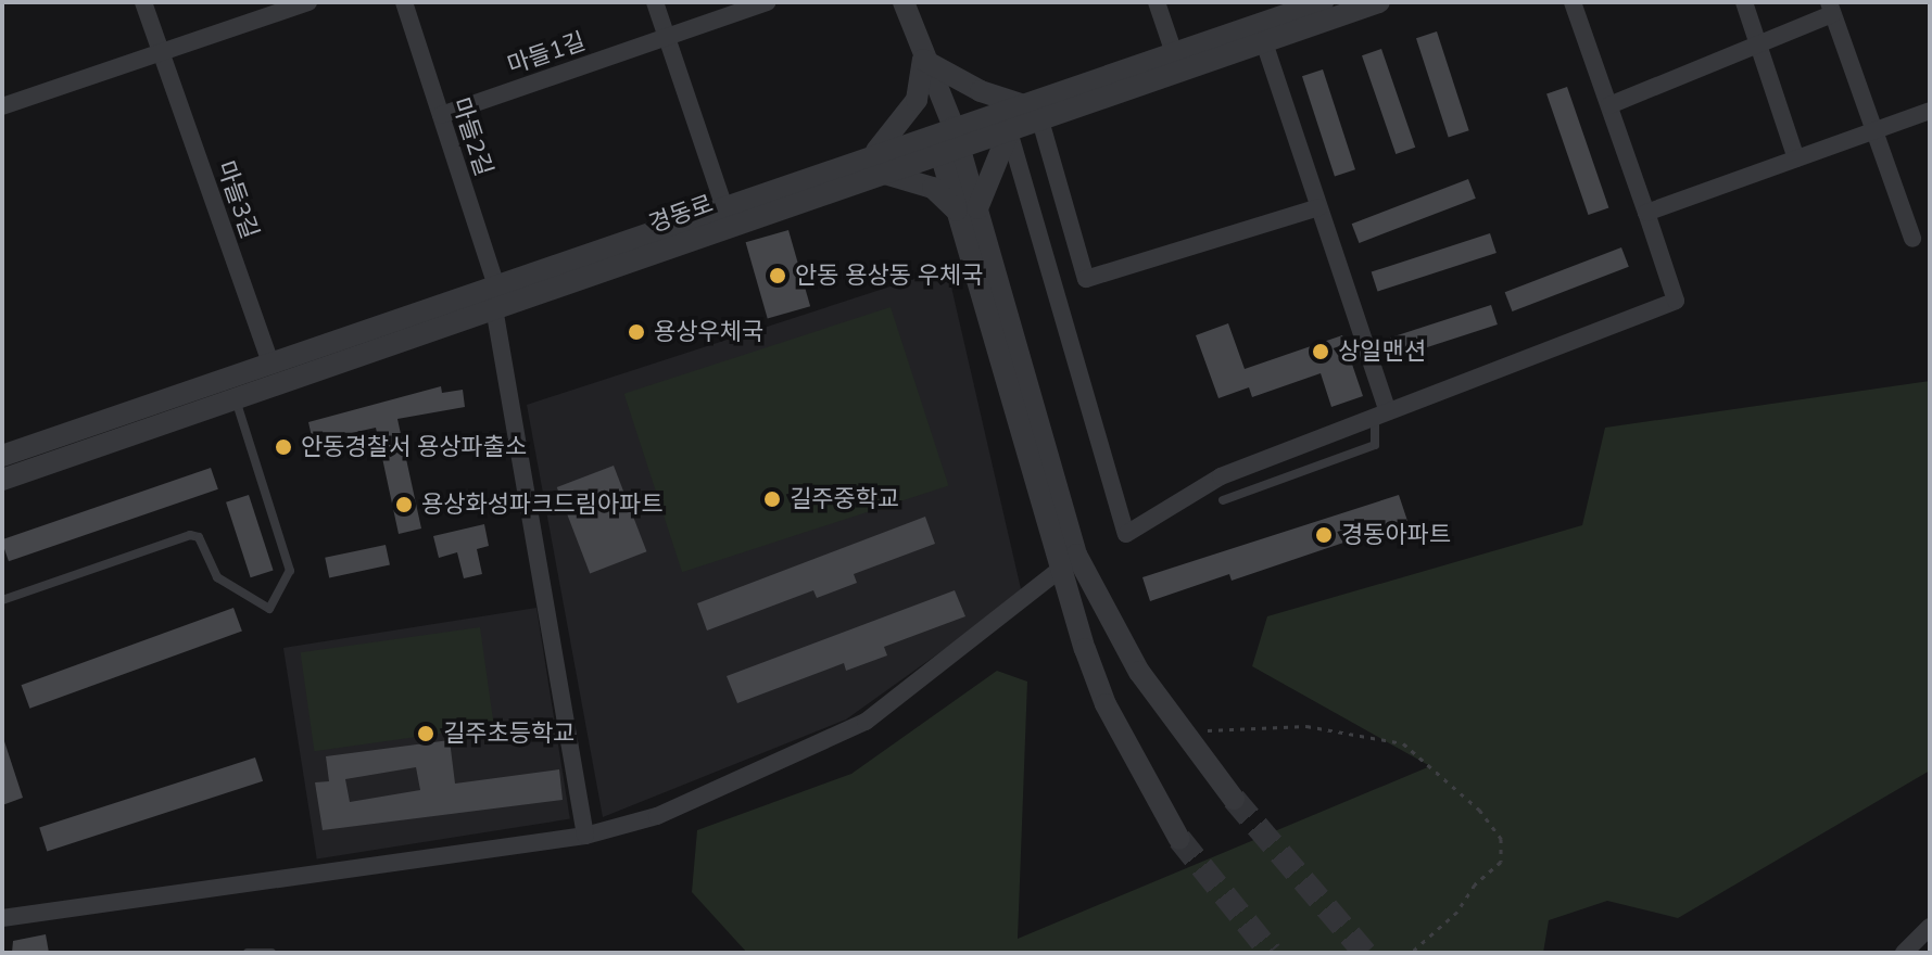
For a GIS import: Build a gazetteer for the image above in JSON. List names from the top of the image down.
{
  "streets": {
    "street": [
      "마들1길",
      "마들2길",
      "마들3길",
      "경동로"
    ]
  },
  "crossings": [
    ["마들1길", "마들2길"],
    ["마들2길", "경동로"],
    ["마들3길", "경동로"]
  ],
  "places": [
    "안동 용상동 우체국",
    "용상우체국",
    "상일맨션",
    "안동경찰서 용상파출소",
    "길주중학교",
    "용상화성파크드림아파트",
    "경동아파트",
    "길주초등학교"
  ]
}
